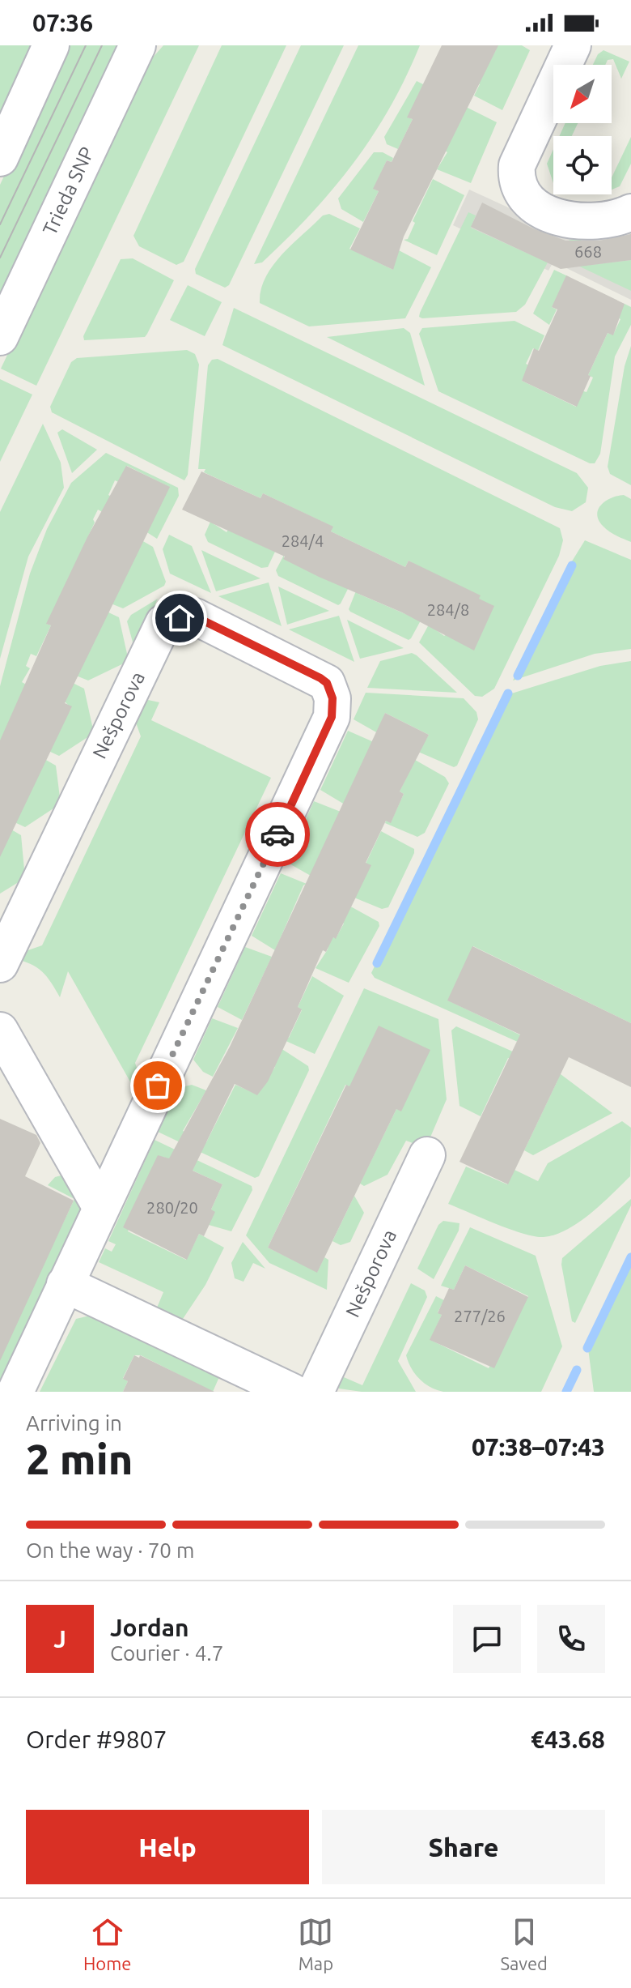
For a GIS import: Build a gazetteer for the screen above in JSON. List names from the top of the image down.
{
  "streets": {
    "street": ["Trieda SNP", "Nešporova"]
  },
  "house_numbers": [
    "668",
    "284/4",
    "284/8",
    "280/20",
    "277/26"
  ],
  "north": "bottom left",
  "page": {
    "status": "07:36",
    "heading": ["2 min", "Arriving in", "07:38–07:43"],
    "panel": [
      "Jordan",
      "Courier · 4.7",
      "Order #9807",
      "€43.68"
    ],
    "bar": "On the way · 70 m",
    "round": "J",
    "buttons": ["Help", "Share"],
    "tabs": ["Home", "Map", "Saved"]
  }
}
